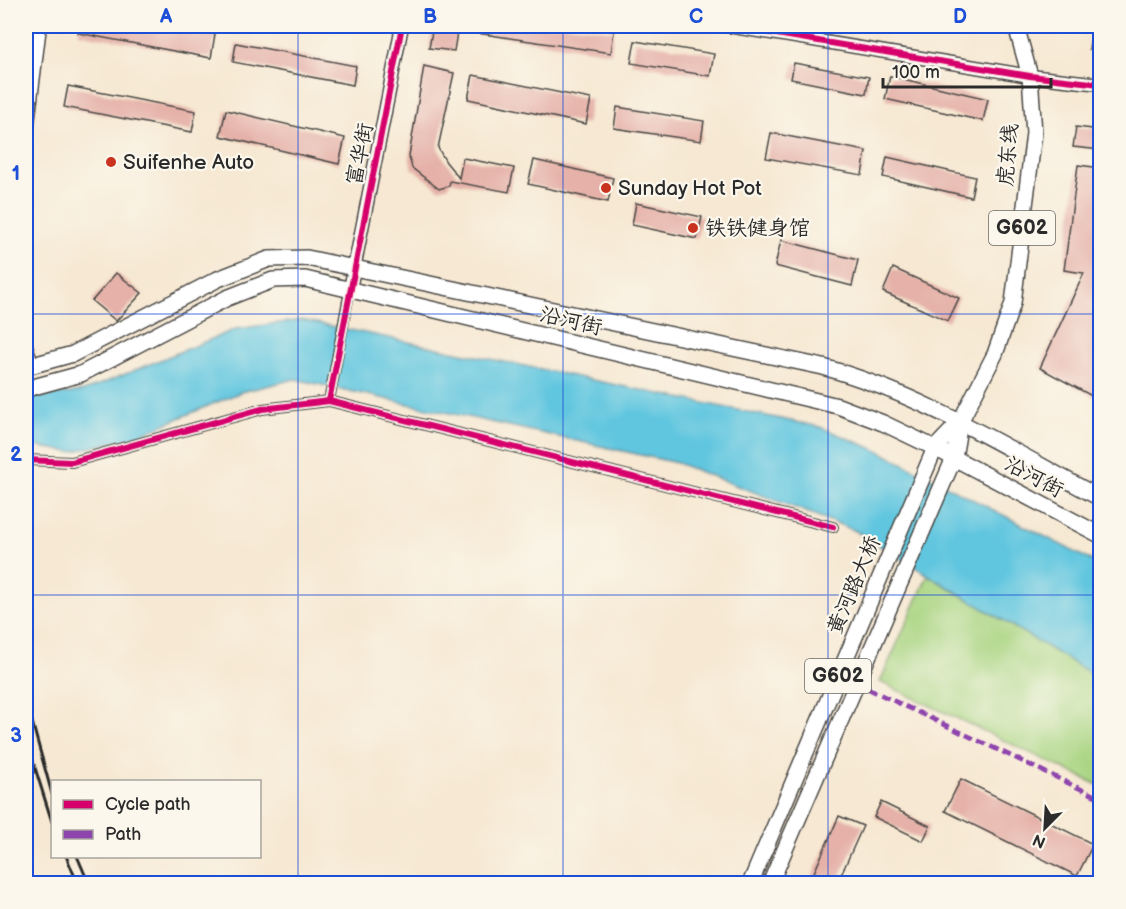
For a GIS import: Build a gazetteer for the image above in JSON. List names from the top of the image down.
{
  "streets": {
    "main road": [
      "虎东线",
      "G602",
      "沿河街",
      "黄河路大桥"
    ],
    "street": ["富华街"]
  },
  "crossings": [
    ["富华街", "沿河街"],
    ["虎东线", "G602"],
    ["虎东线", "沿河街"],
    ["G602", "沿河街"],
    ["G602", "黄河路大桥"],
    ["沿河街", "黄河路大桥"]
  ],
  "places": ["Suifenhe Auto", "Sunday Hot Pot", "铁铁健身馆"],
  "legend": ["Cycle path", "Path"],
  "scale_bar": "100 m",
  "north": "bottom left",
  "grid": {
    "columns": [
      "A",
      "B",
      "C",
      "D"
    ],
    "rows": ["1", "2", "3"]
  }
}
